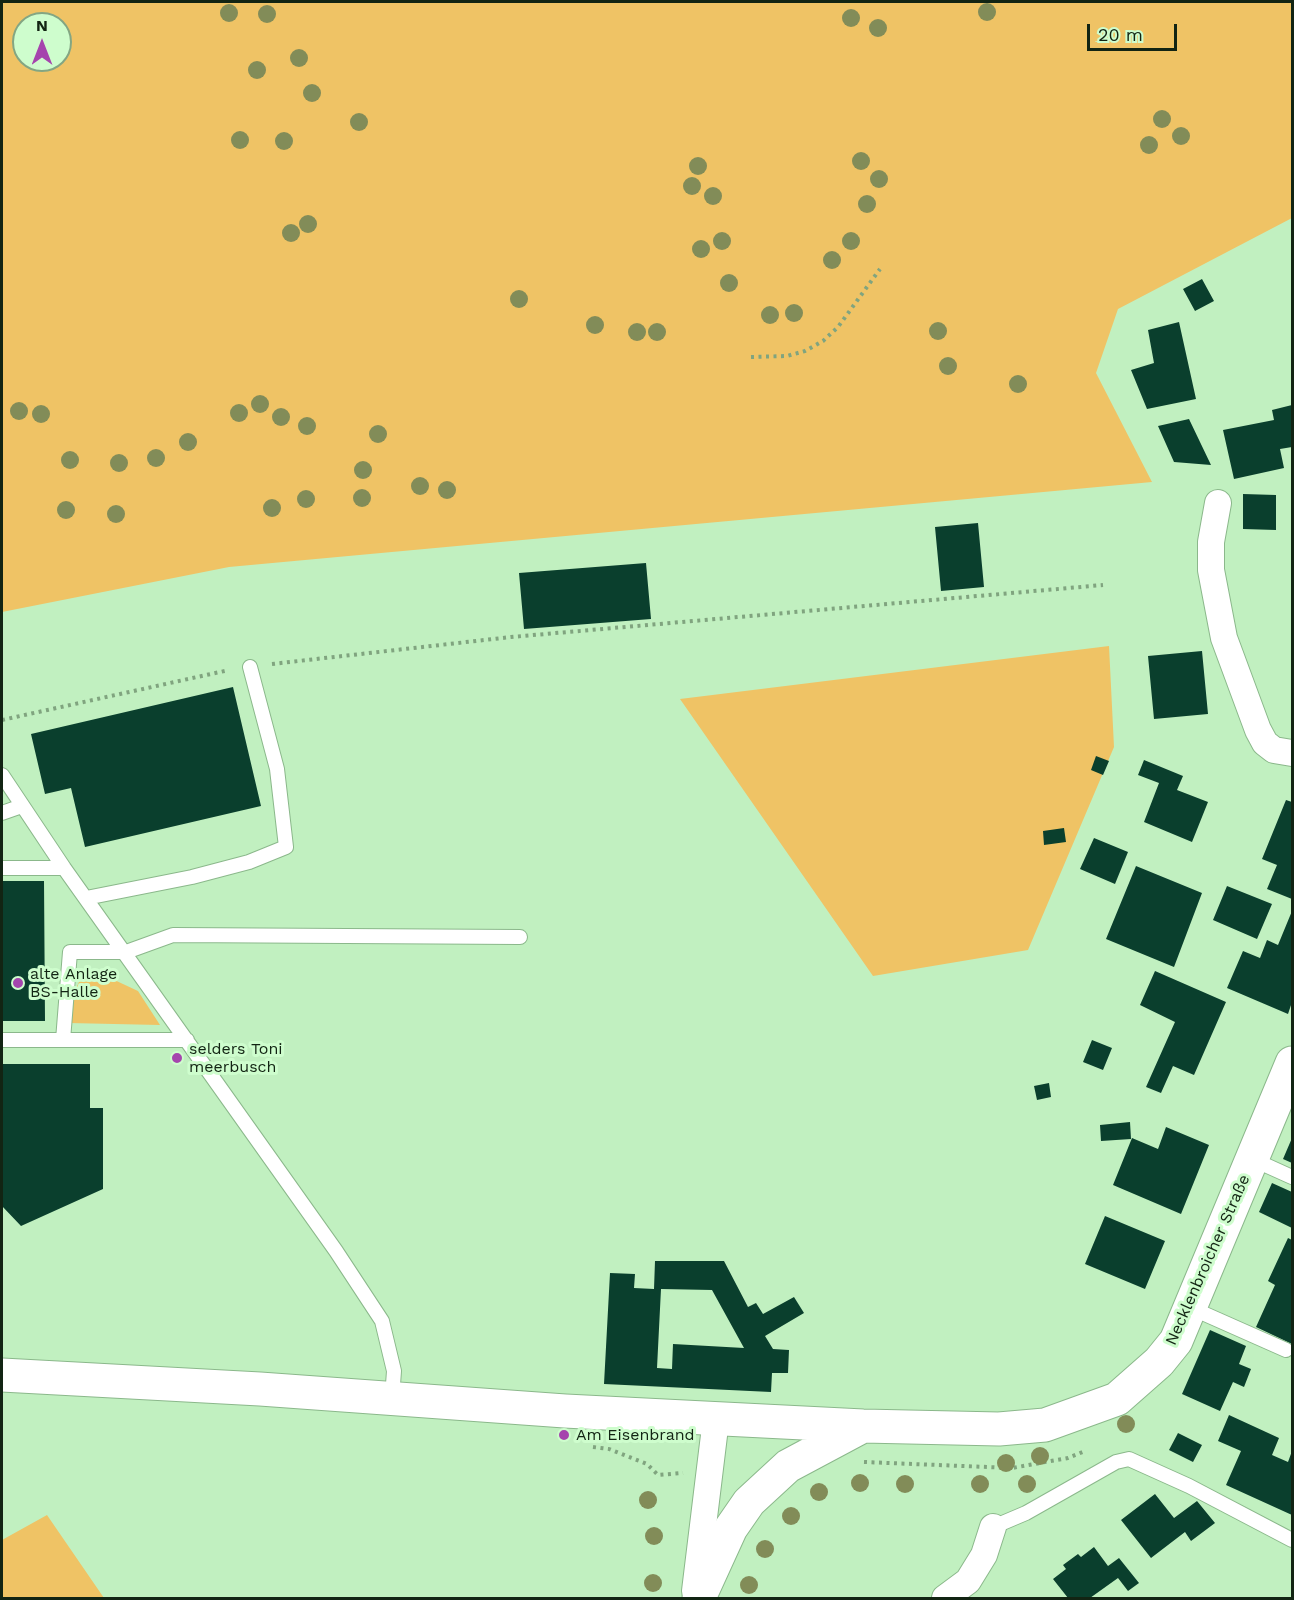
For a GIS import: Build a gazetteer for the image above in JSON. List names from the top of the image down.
{
  "streets": {
    "main road": ["Necklenbroicher Straße"]
  },
  "places": ["alte Anlage BS-Halle", "selders Toni meerbusch", "Am Eisenbrand"],
  "scale_bar": "20 m",
  "north": "top"
}
